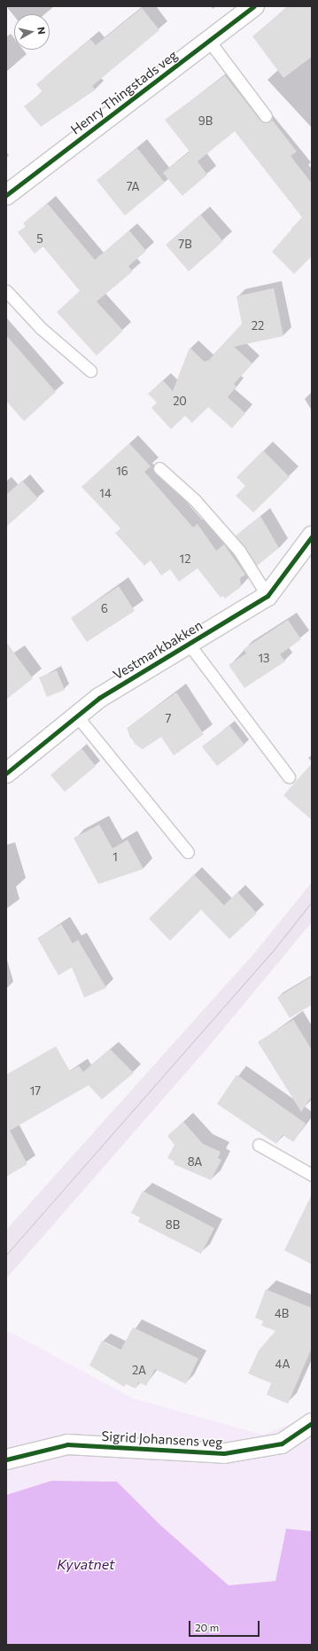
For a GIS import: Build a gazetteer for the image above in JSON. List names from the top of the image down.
{
  "streets": {
    "street": ["Henry Thingstads veg", "Vestmarkbakken", "Sigrid Johansens veg"]
  },
  "water": ["Kyvatnet"],
  "house_numbers": [
    "9B",
    "7A",
    "5",
    "7B",
    "22",
    "20",
    "16",
    "14",
    "12",
    "6",
    "13",
    "7",
    "1",
    "17",
    "8A",
    "8B",
    "4B",
    "4A",
    "2A"
  ],
  "scale_bar": "20 m",
  "north": "right"
}
